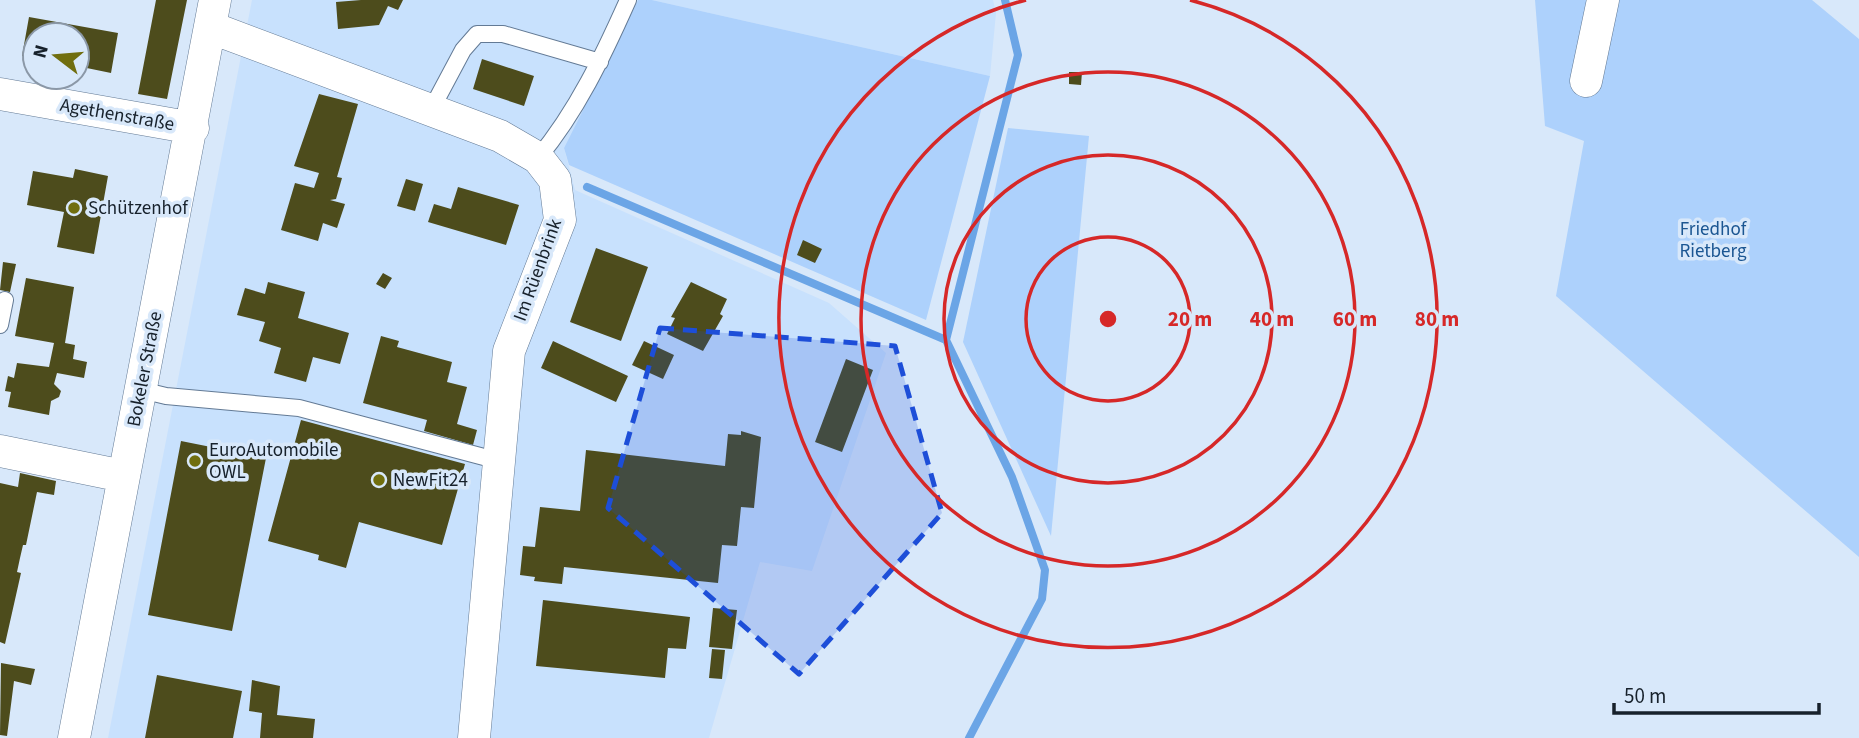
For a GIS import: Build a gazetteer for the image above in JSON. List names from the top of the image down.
{
  "streets": {
    "street": ["Agethenstraße", "Im Rüenbrink", "Bokeler Straße"]
  },
  "crossings": [
    ["Agethenstraße", "Bokeler Straße"],
    ["Im Rüenbrink", "Bokeler Straße"]
  ],
  "parks": ["Friedhof Rietberg"],
  "places": ["Schützenhof", "EuroAutomobile OWL", "NewFit24"],
  "scale_bar": "50 m",
  "north": "left",
  "rings": [
    "20 m",
    "40 m",
    "60 m",
    "80 m"
  ]
}
